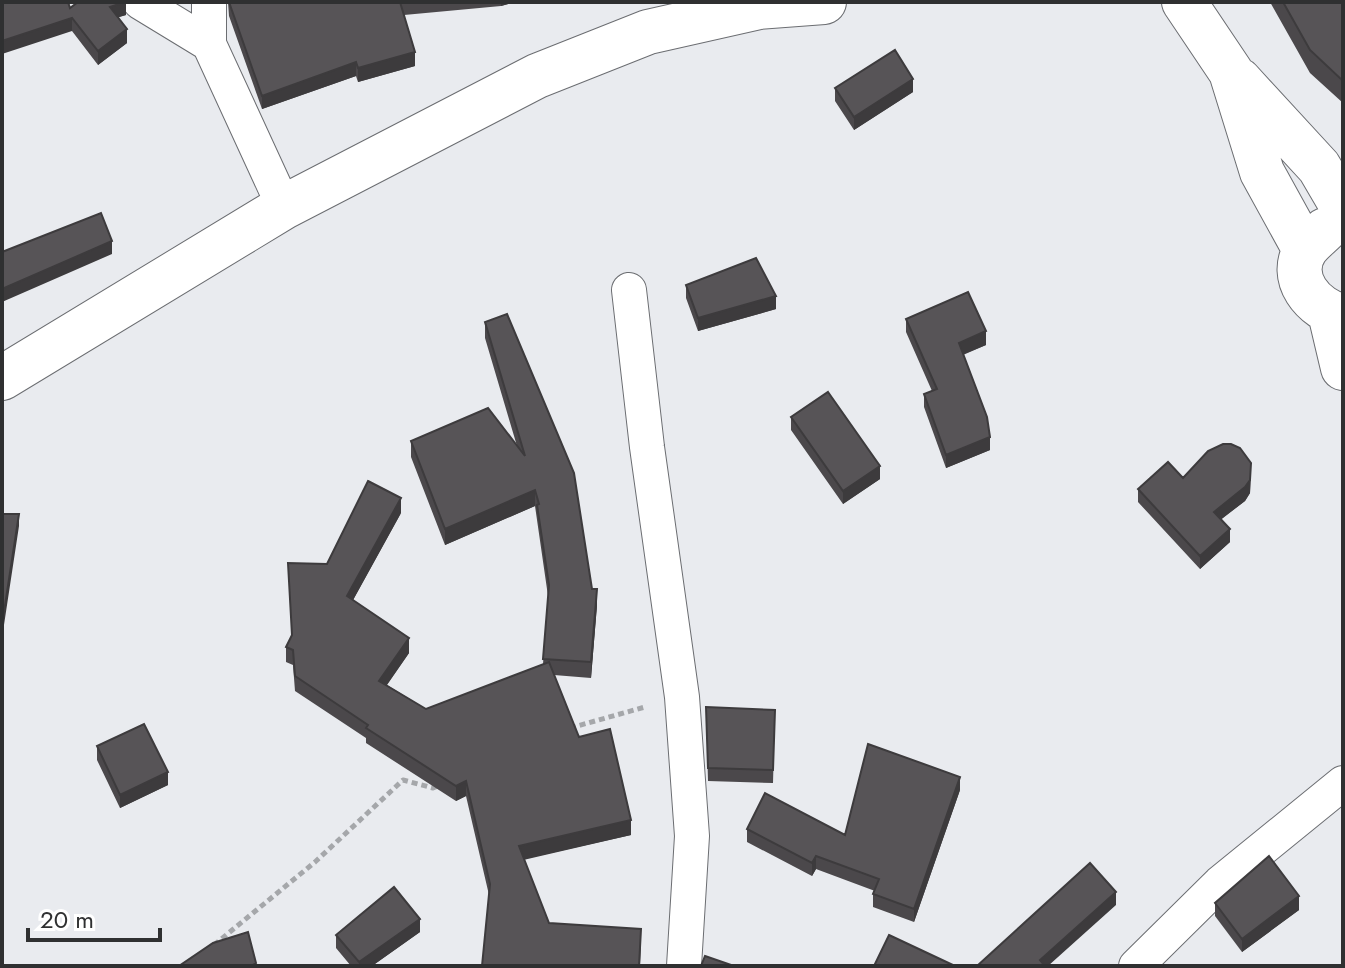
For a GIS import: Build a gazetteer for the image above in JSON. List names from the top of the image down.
{
  "scale_bar": "20 m"
}
